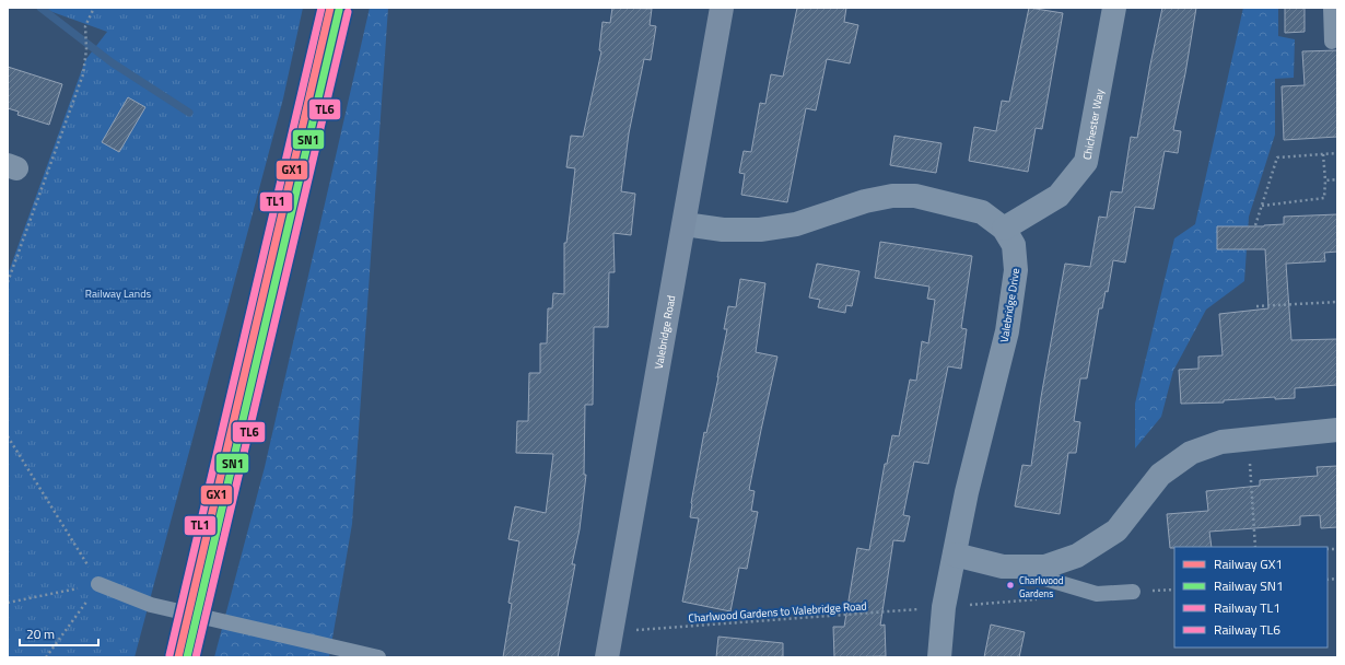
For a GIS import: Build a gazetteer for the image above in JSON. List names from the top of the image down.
{
  "streets": {
    "street": ["Chichester Way", "Valebridge Drive", "Valebridge Road"],
    "path": ["Charlwood Gardens to Valebridge Road"]
  },
  "crossings": [
    ["Chichester Way", "Valebridge Drive"],
    ["Valebridge Drive", "Valebridge Road"],
    ["Valebridge Drive", "Charlwood Gardens to Valebridge Road"],
    ["Valebridge Road", "Charlwood Gardens to Valebridge Road"]
  ],
  "parks": ["Railway Lands"],
  "places": ["Charlwood Gardens"],
  "lines": [
    "rail line GX1",
    "rail line TL1",
    "rail line SN1",
    "rail line TL6"
  ],
  "legend": [
    "Railway GX1",
    "Railway SN1",
    "Railway TL1",
    "Railway TL6"
  ],
  "scale_bar": "20 m"
}
